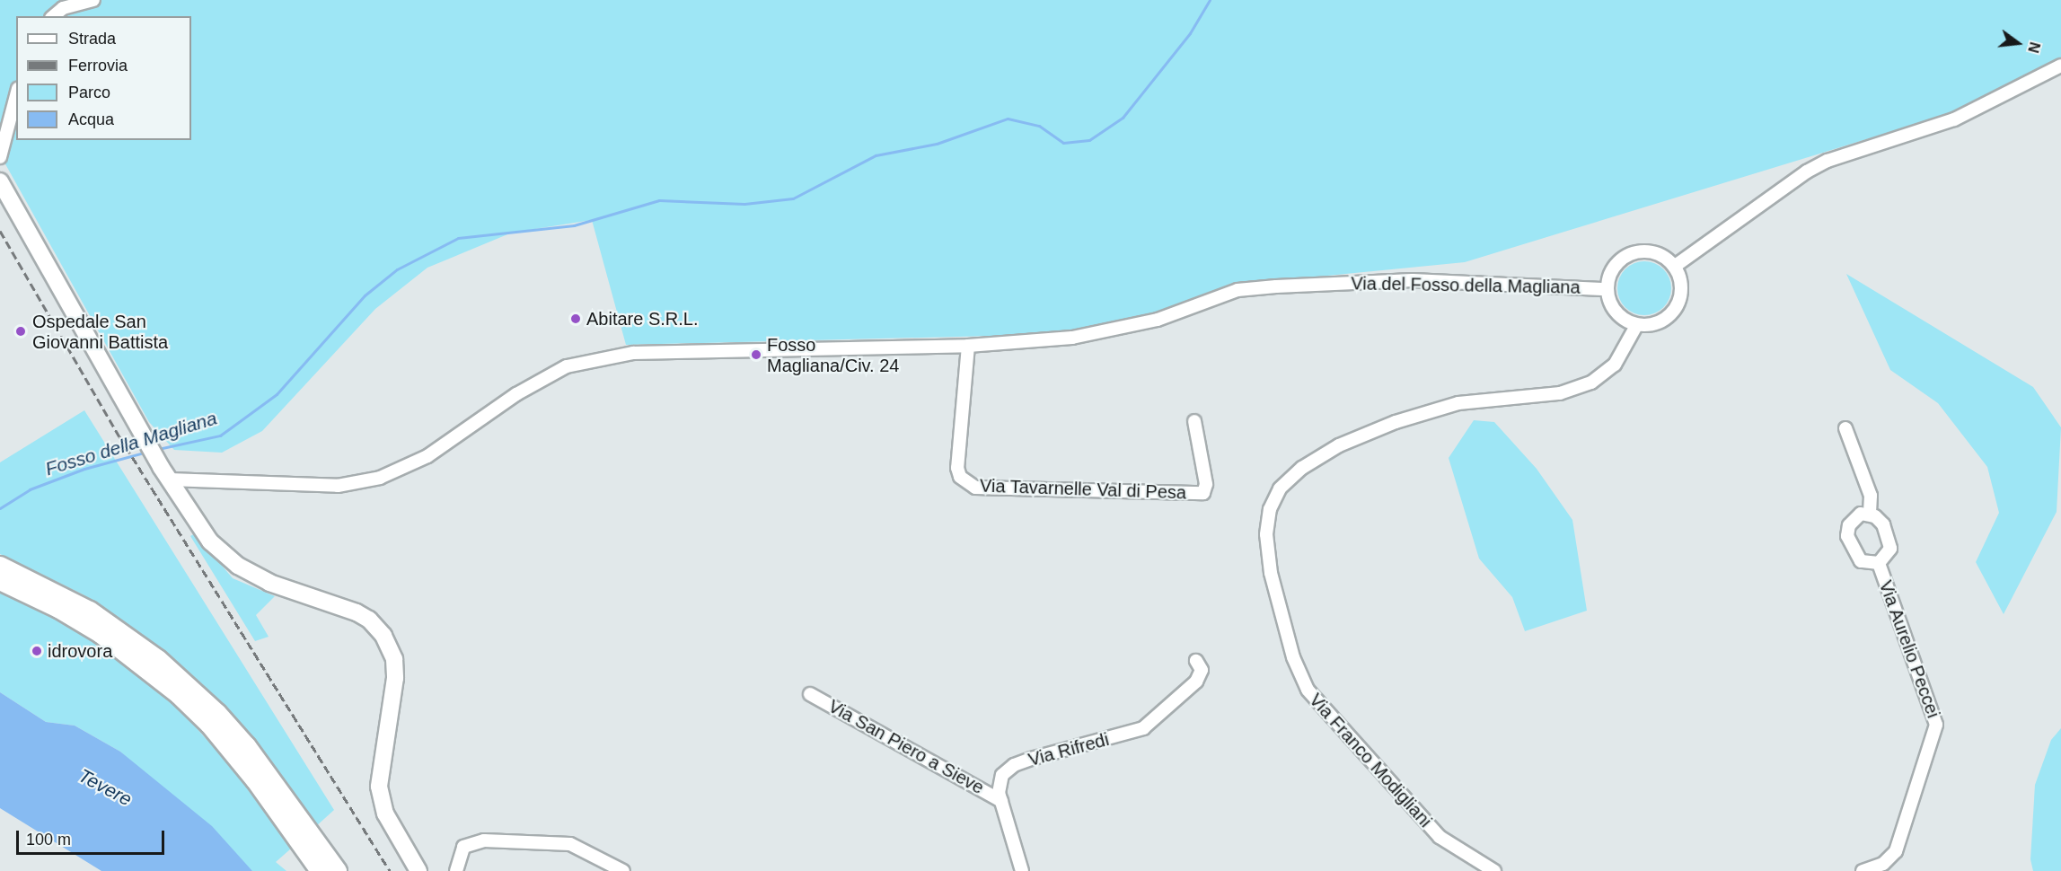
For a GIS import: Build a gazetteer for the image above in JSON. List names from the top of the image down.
{
  "streets": {
    "street": [
      "Via del Fosso della Magliana",
      "Via Tavarnelle Val di Pesa",
      "Via Aurelio Peccei",
      "Via San Piero a Sieve",
      "Via Rifredi",
      "Via Franco Modigliani"
    ]
  },
  "crossings": [
    ["Via del Fosso della Magliana", "Via Tavarnelle Val di Pesa"],
    ["Via del Fosso della Magliana", "Via Franco Modigliani"],
    ["Via San Piero a Sieve", "Via Rifredi"]
  ],
  "water": ["Fosso della Magliana", "Tevere"],
  "places": [
    "Abitare S.R.L.",
    "Ospedale San Giovanni Battista",
    "Fosso Magliana/Civ. 24",
    "idrovora"
  ],
  "legend": [
    "Strada",
    "Ferrovia",
    "Parco",
    "Acqua"
  ],
  "scale_bar": "100 m",
  "north": "right"
}
